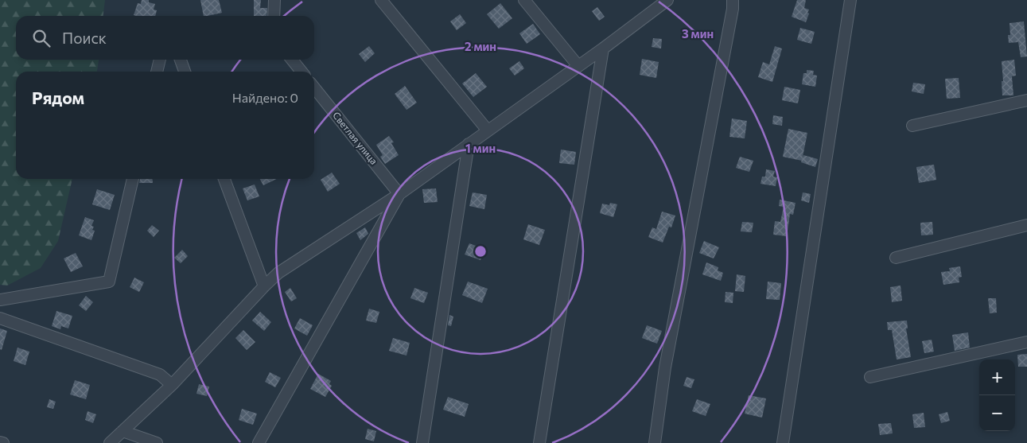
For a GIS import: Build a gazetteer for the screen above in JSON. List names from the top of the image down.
{
  "streets": {
    "street": ["Светлая улица"]
  },
  "page": {
    "search": "Поиск",
    "heading": ["Рядом", "Найдено: 0"],
    "map_buttons": ["+", "−"]
  },
  "rings": ["3 мин", "2 мин", "1 мин"]
}
